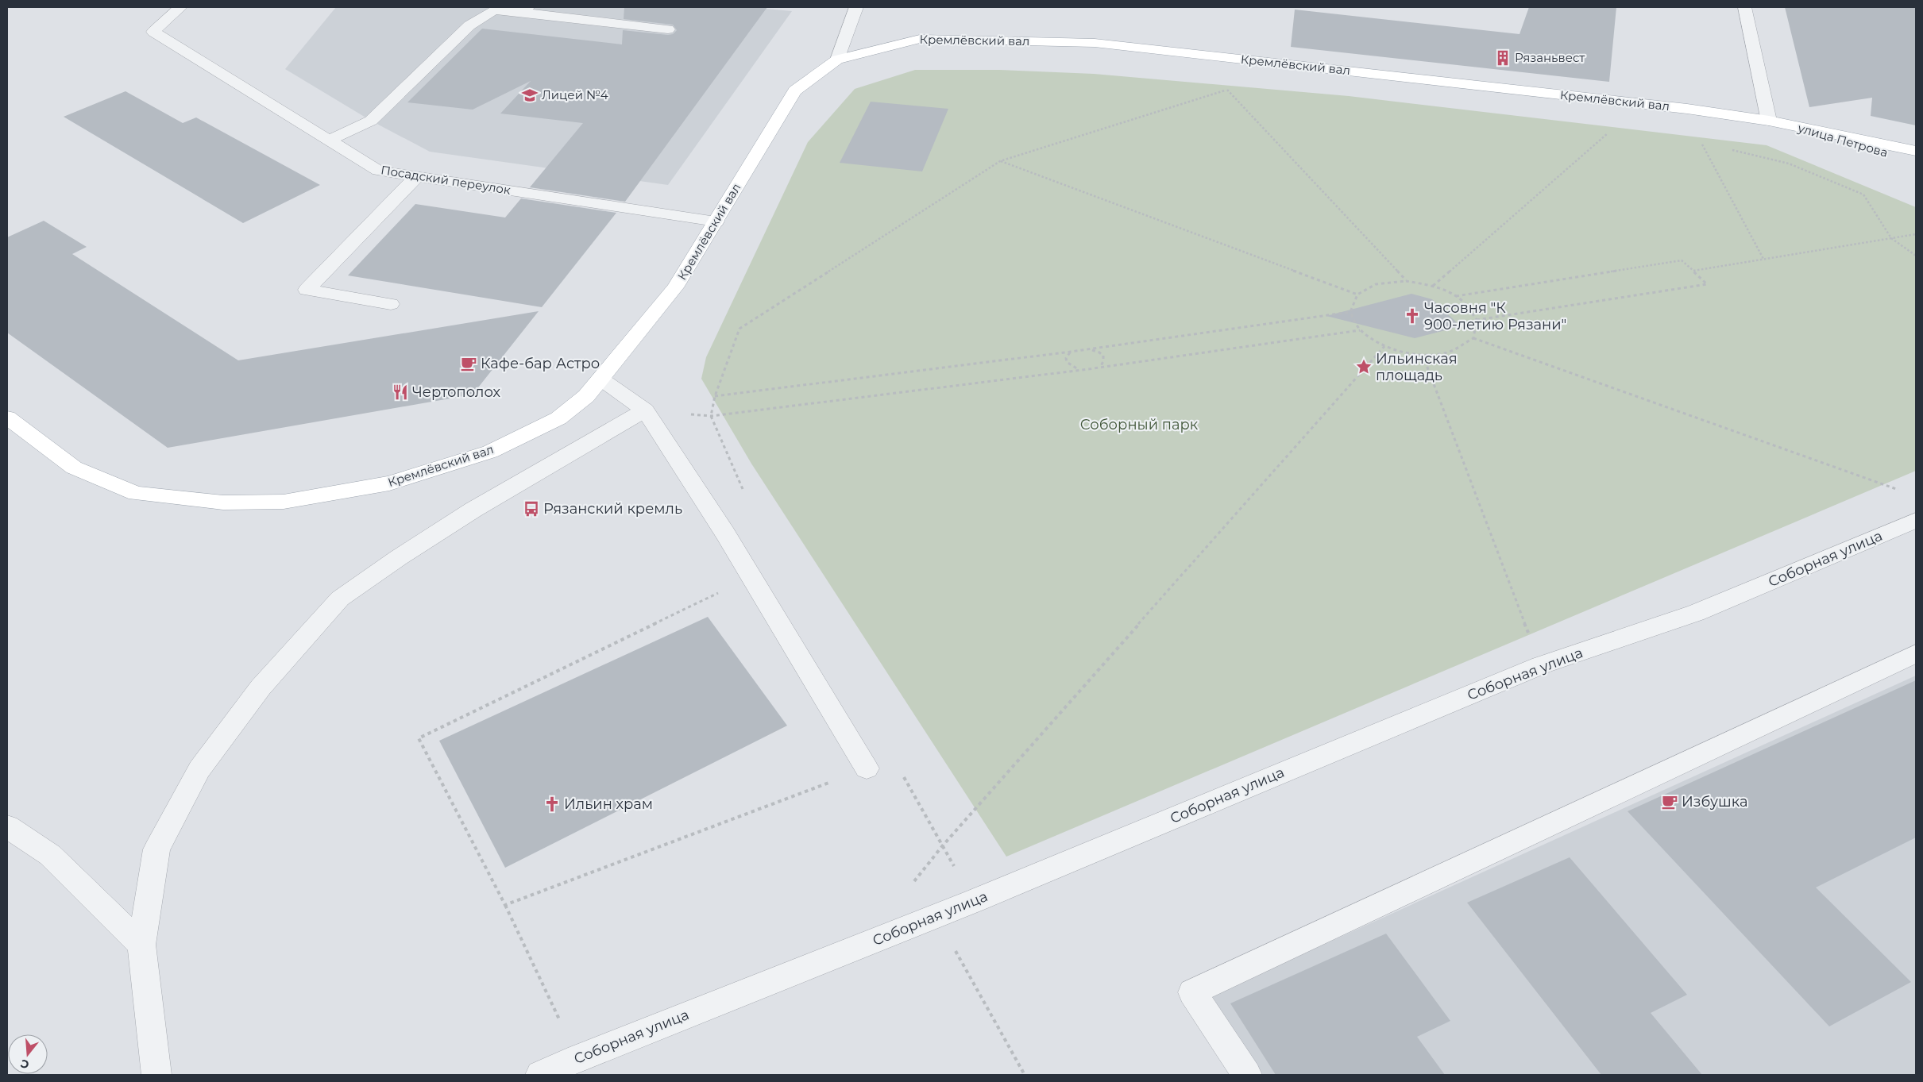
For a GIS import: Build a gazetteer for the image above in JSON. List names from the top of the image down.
{
  "streets": {
    "main road": ["Кремлёвский вал", "улица Петрова"],
    "street": ["Посадский переулок", "Соборная улица"]
  },
  "crossings": [
    ["Кремлёвский вал", "улица Петрова"],
    ["Кремлёвский вал", "Посадский переулок"]
  ],
  "parks": ["Соборный парк"],
  "places": {
    "building": ["Рязаньвест"],
    "school or university": ["Лицей №4"],
    "church": ["Часовня \"К 900-летию Рязани\"", "Ильин храм"],
    "cafe": ["Кафе-бар Астро", "Избушка"],
    "place": ["Ильинская площадь"],
    "restaurant": ["Чертополох"],
    "bus stop": ["Рязанский кремль"]
  },
  "north": "bottom"
}
